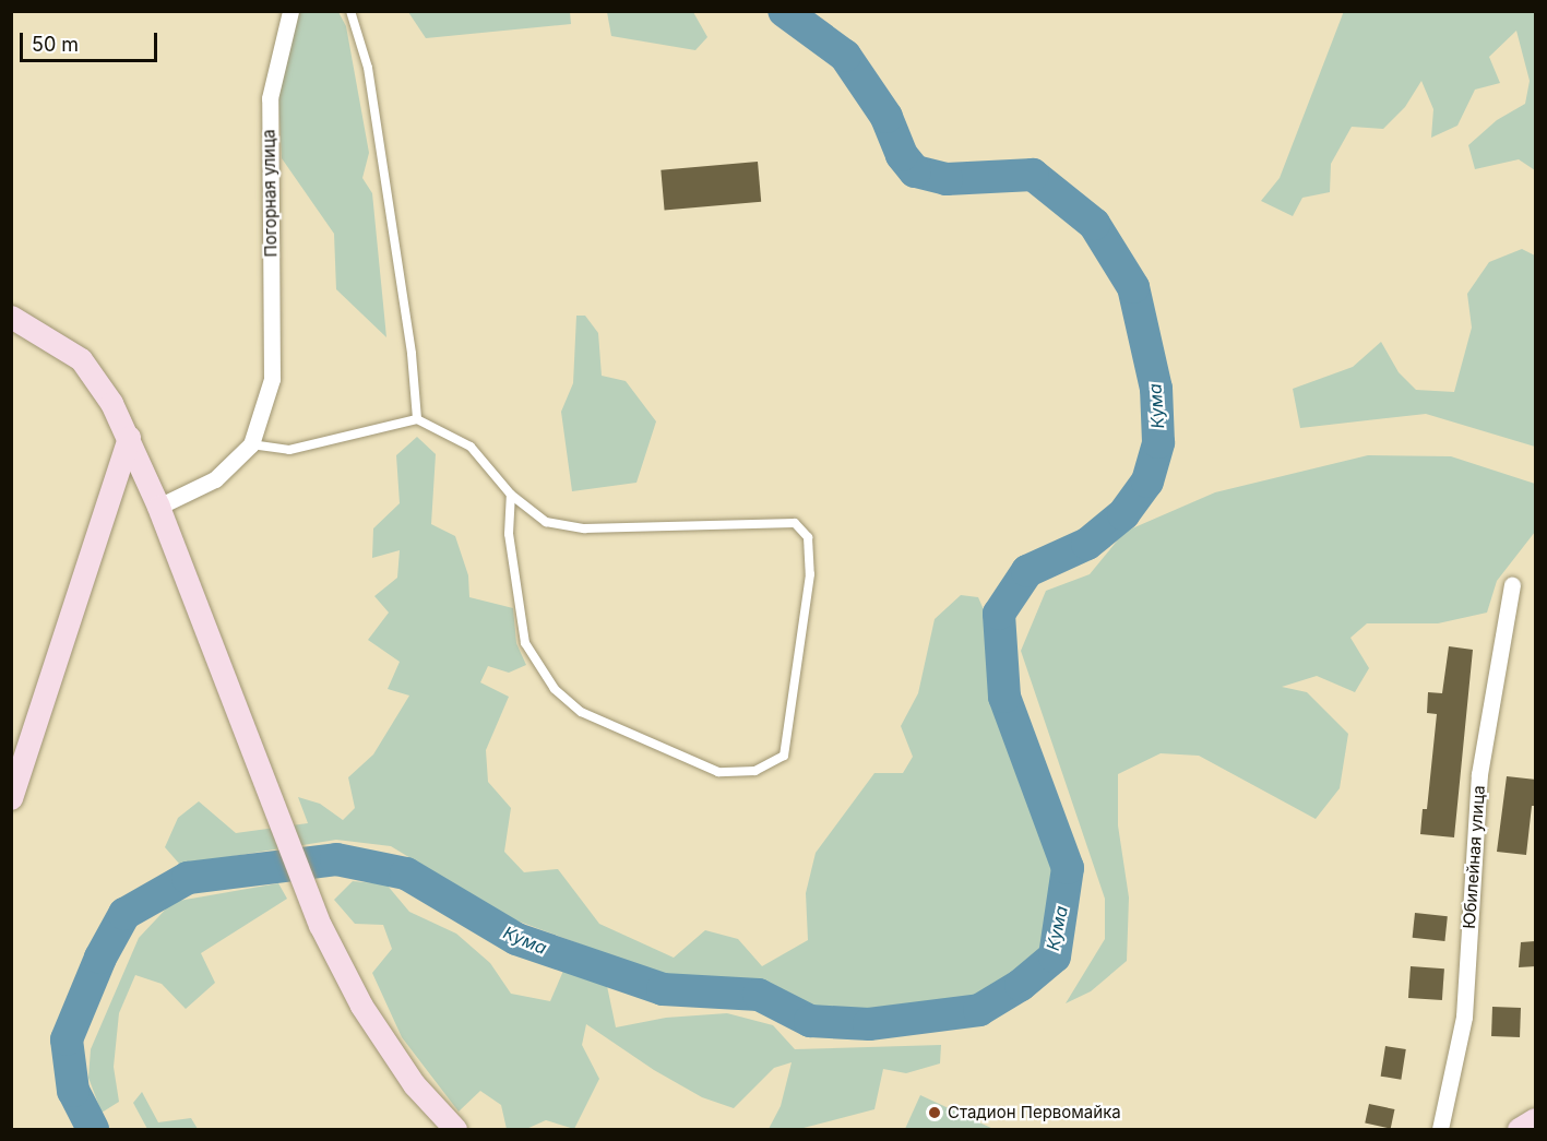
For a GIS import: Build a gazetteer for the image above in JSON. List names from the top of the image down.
{
  "streets": {
    "street": ["Погорная улица", "Юбилейная улица"]
  },
  "water": ["Кума"],
  "places": ["Стадион Первомайка"],
  "scale_bar": "50 m"
}
